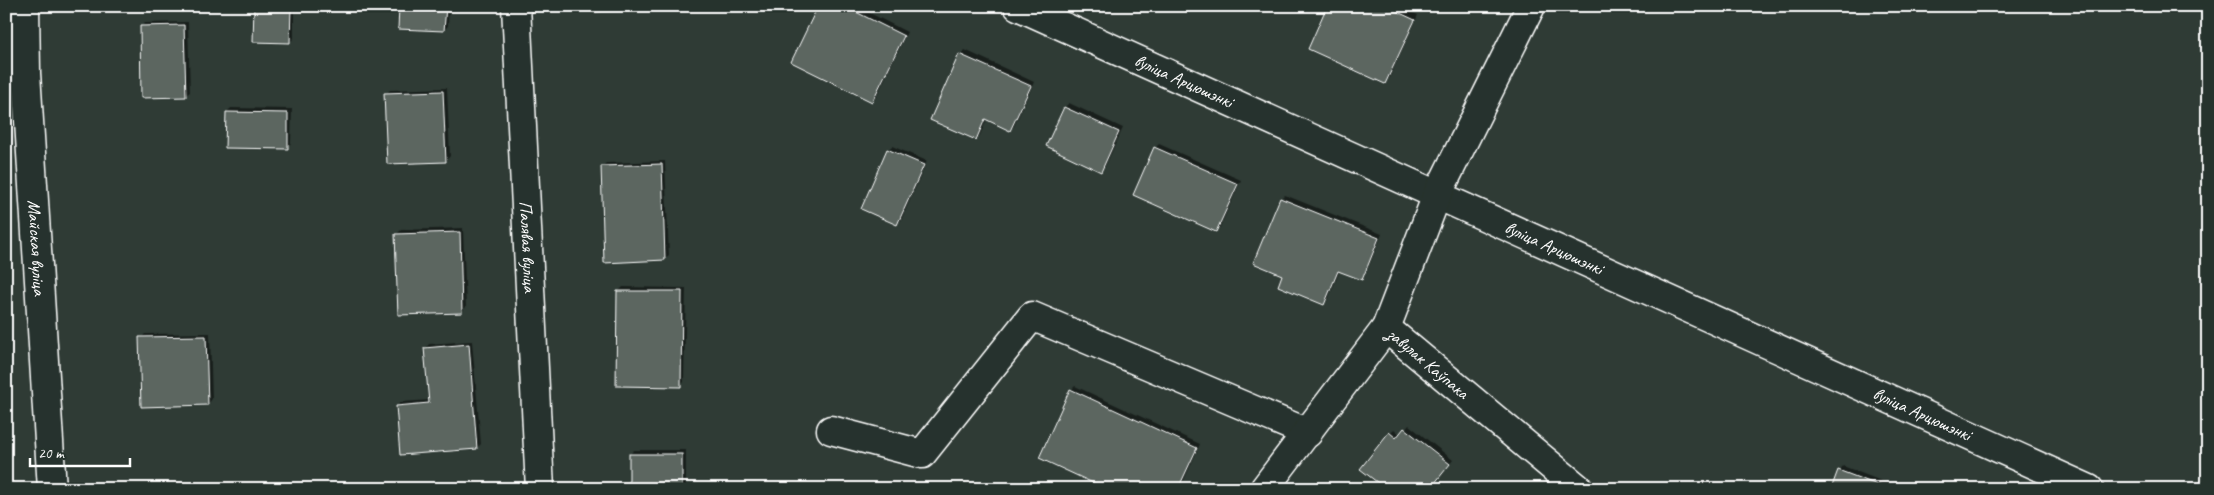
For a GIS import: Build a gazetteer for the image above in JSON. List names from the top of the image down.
{
  "streets": {
    "street": [
      "вуліца Арцюшэнкі",
      "Майская вуліца",
      "Палявая вуліца",
      "завулак Каўпака"
    ]
  },
  "scale_bar": "20 m"
}
